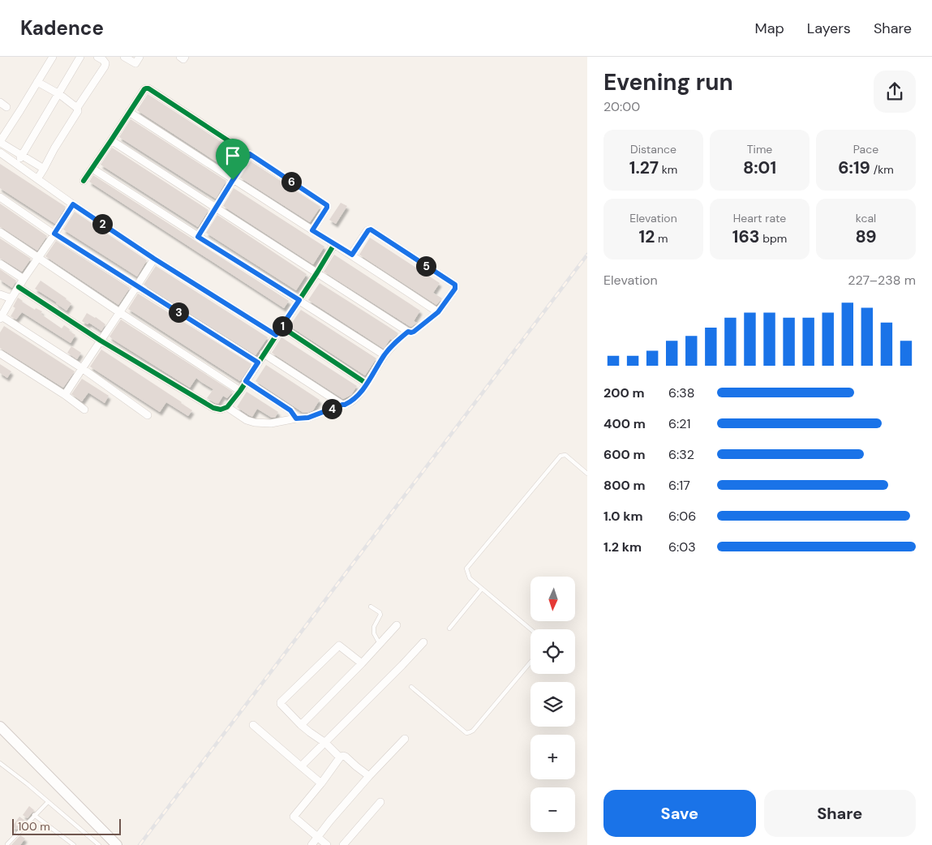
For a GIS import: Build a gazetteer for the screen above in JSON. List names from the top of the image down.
{
  "scale_bar": "100 m",
  "north": "bottom",
  "page": {
    "header": "Kadence",
    "nav": ["Map", "Layers", "Share"],
    "heading": ["Evening run", "20:00"],
    "stats": [
      ["Distance", "1.27 km"],
      ["Time", "8:01"],
      ["Pace", "6:19 /km"],
      ["Elevation", "12 m"],
      ["Heart rate", "163 bpm"],
      ["kcal", "89"]
    ],
    "pins": [
      "6",
      "2",
      "5",
      "3",
      "1",
      "4"
    ],
    "chart": ["Elevation", "227–238 m"],
    "list": [
      {
        "name": "200 m",
        "note": "6:38"
      },
      {
        "name": "400 m",
        "note": "6:21"
      },
      {
        "name": "600 m",
        "note": "6:32"
      },
      {
        "name": "800 m",
        "note": "6:17"
      },
      {
        "name": "1.0 km",
        "note": "6:06"
      },
      {
        "name": "1.2 km",
        "note": "6:03"
      }
    ],
    "map_buttons": ["+", "−"],
    "buttons": ["Save", "Share"],
    "scale": "100 m"
  }
}
